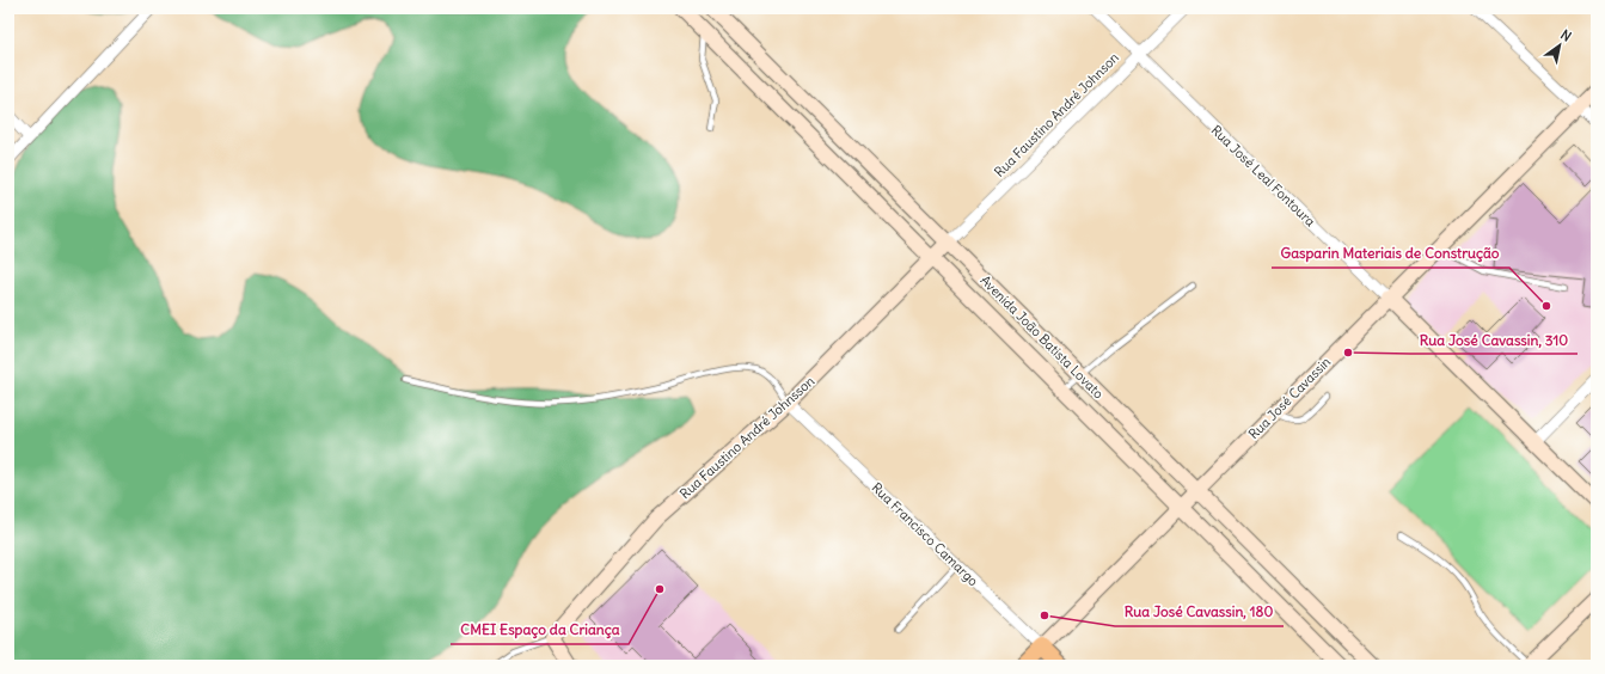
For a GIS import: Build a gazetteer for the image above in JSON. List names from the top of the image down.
{
  "streets": {
    "main road": ["Rua José Cavassin", "Rua Francisco Camargo"],
    "street": [
      "Rua Faustino André Johnson",
      "Rua José Leal Fontoura",
      "Avenida João Batista Lovato",
      "Rua Faustino André Johnsson"
    ]
  },
  "crossings": [
    ["Rua Faustino André Johnson", "Rua José Leal Fontoura"],
    ["Rua Faustino André Johnson", "Avenida João Batista Lovato"],
    ["Rua Faustino André Johnson", "Rua Faustino André Johnsson"],
    ["Rua José Leal Fontoura", "Rua José Cavassin"],
    ["Avenida João Batista Lovato", "Rua José Cavassin"],
    ["Avenida João Batista Lovato", "Rua Faustino André Johnsson"],
    ["Rua José Cavassin", "Rua Francisco Camargo"],
    ["Rua Faustino André Johnsson", "Rua Francisco Camargo"]
  ],
  "places": [
    "Gasparin Materiais de Construção",
    "Rua José Cavassin, 310",
    "CMEI Espaço da Criança",
    "Rua José Cavassin, 180"
  ],
  "north": "top right"
}
